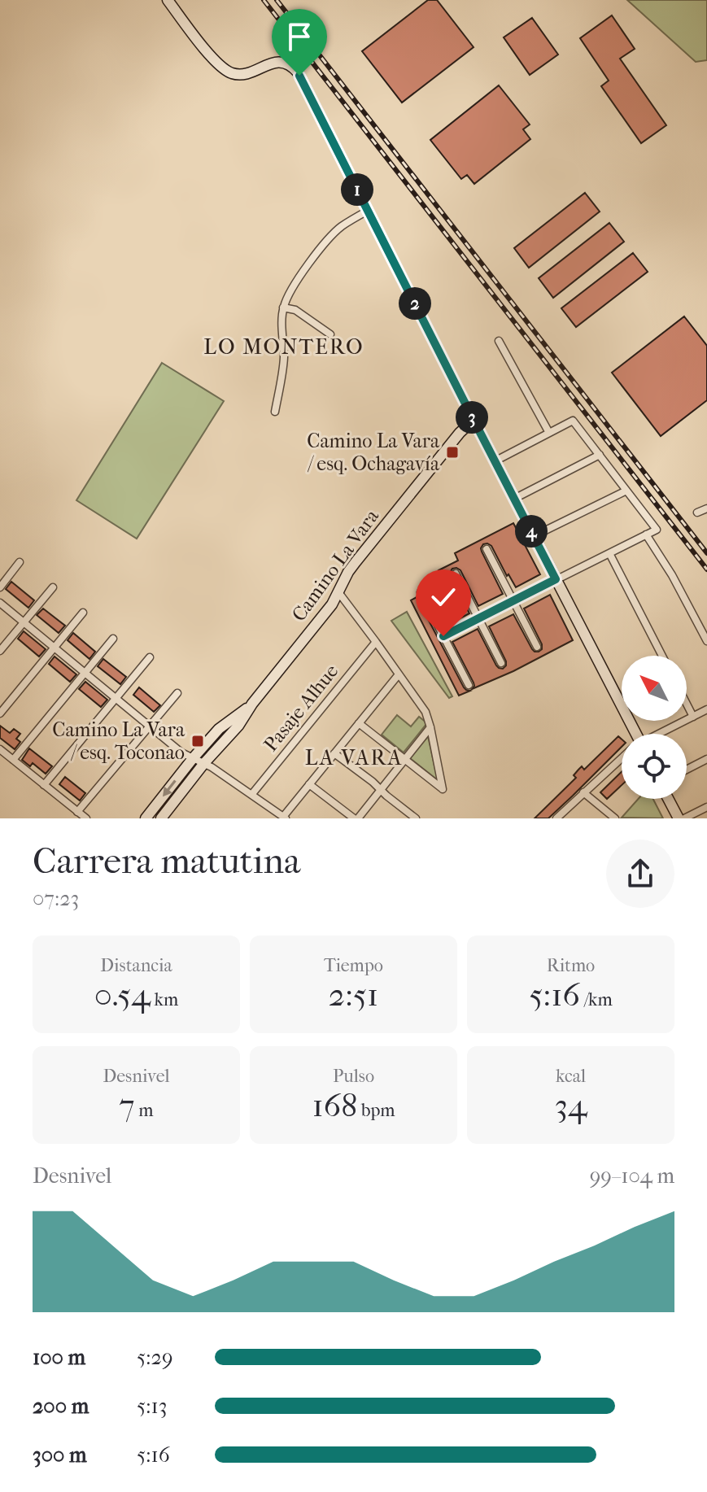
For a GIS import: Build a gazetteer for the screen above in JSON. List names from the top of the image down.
{
  "streets": {
    "main road": ["Camino La Vara"],
    "street": ["Pasaje Alhue"]
  },
  "districts": ["LO MONTERO", "LA VARA"],
  "places": {
    "transit": ["Camino La Vara / esq. Ochagavía", "Camino La Vara / esq. Toconao"]
  },
  "north": "top left",
  "page": {
    "pins": [
      "1",
      "2",
      "3",
      "4"
    ],
    "heading": ["Carrera matutina", "07:23"],
    "stats": [
      ["Distancia", "0.54 km"],
      ["Tiempo", "2:51"],
      ["Ritmo", "5:16 /km"],
      ["Desnivel", "7 m"],
      ["Pulso", "168 bpm"],
      ["kcal", "34"]
    ],
    "chart": ["Desnivel", "99–104 m"],
    "list": [
      {
        "name": "100 m",
        "note": "5:29"
      },
      {
        "name": "200 m",
        "note": "5:13"
      },
      {
        "name": "300 m",
        "note": "5:16"
      }
    ]
  }
}
